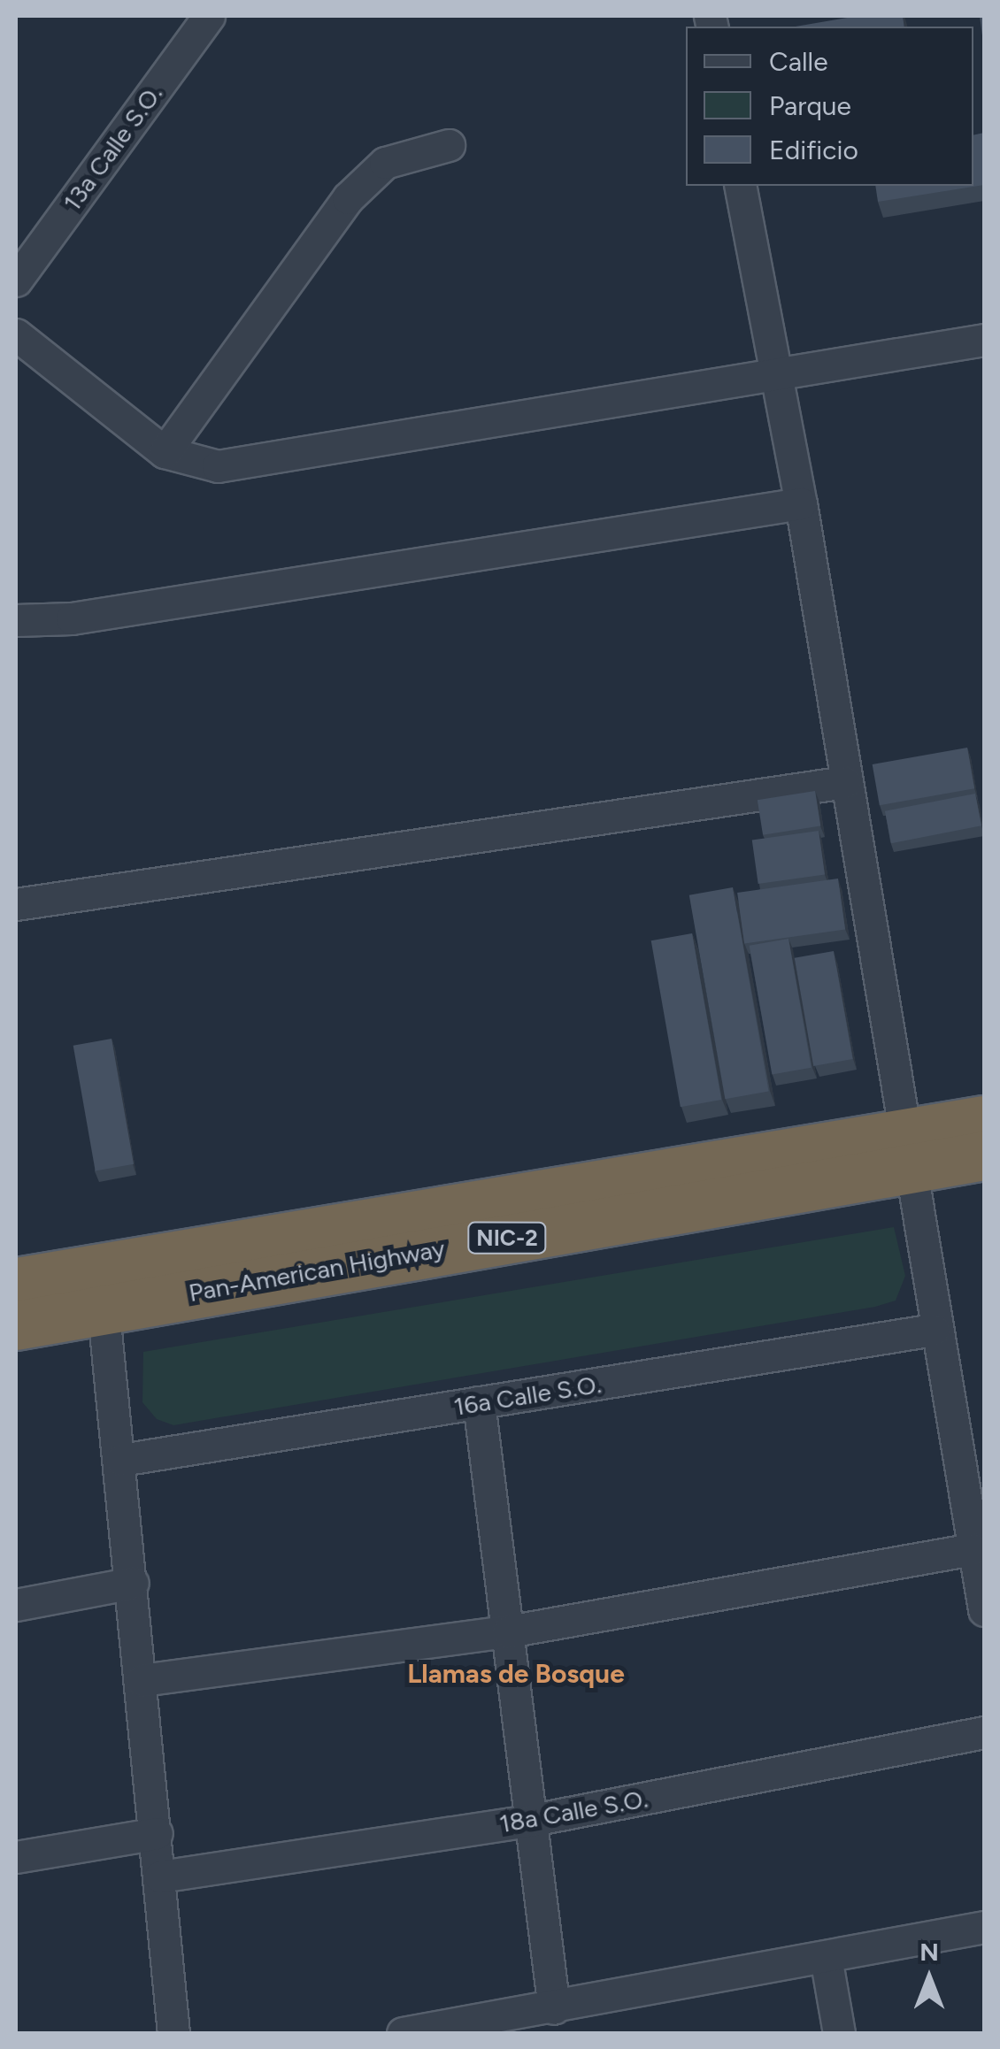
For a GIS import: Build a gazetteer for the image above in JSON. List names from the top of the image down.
{
  "streets": {
    "highway": ["NIC-2", "Pan-American Highway"],
    "street": ["13a Calle S.O.", "16a Calle S.O.", "18a Calle S.O."]
  },
  "districts": ["Llamas de Bosque"],
  "legend": ["Calle", "Parque", "Edificio"],
  "north": "top"
}
